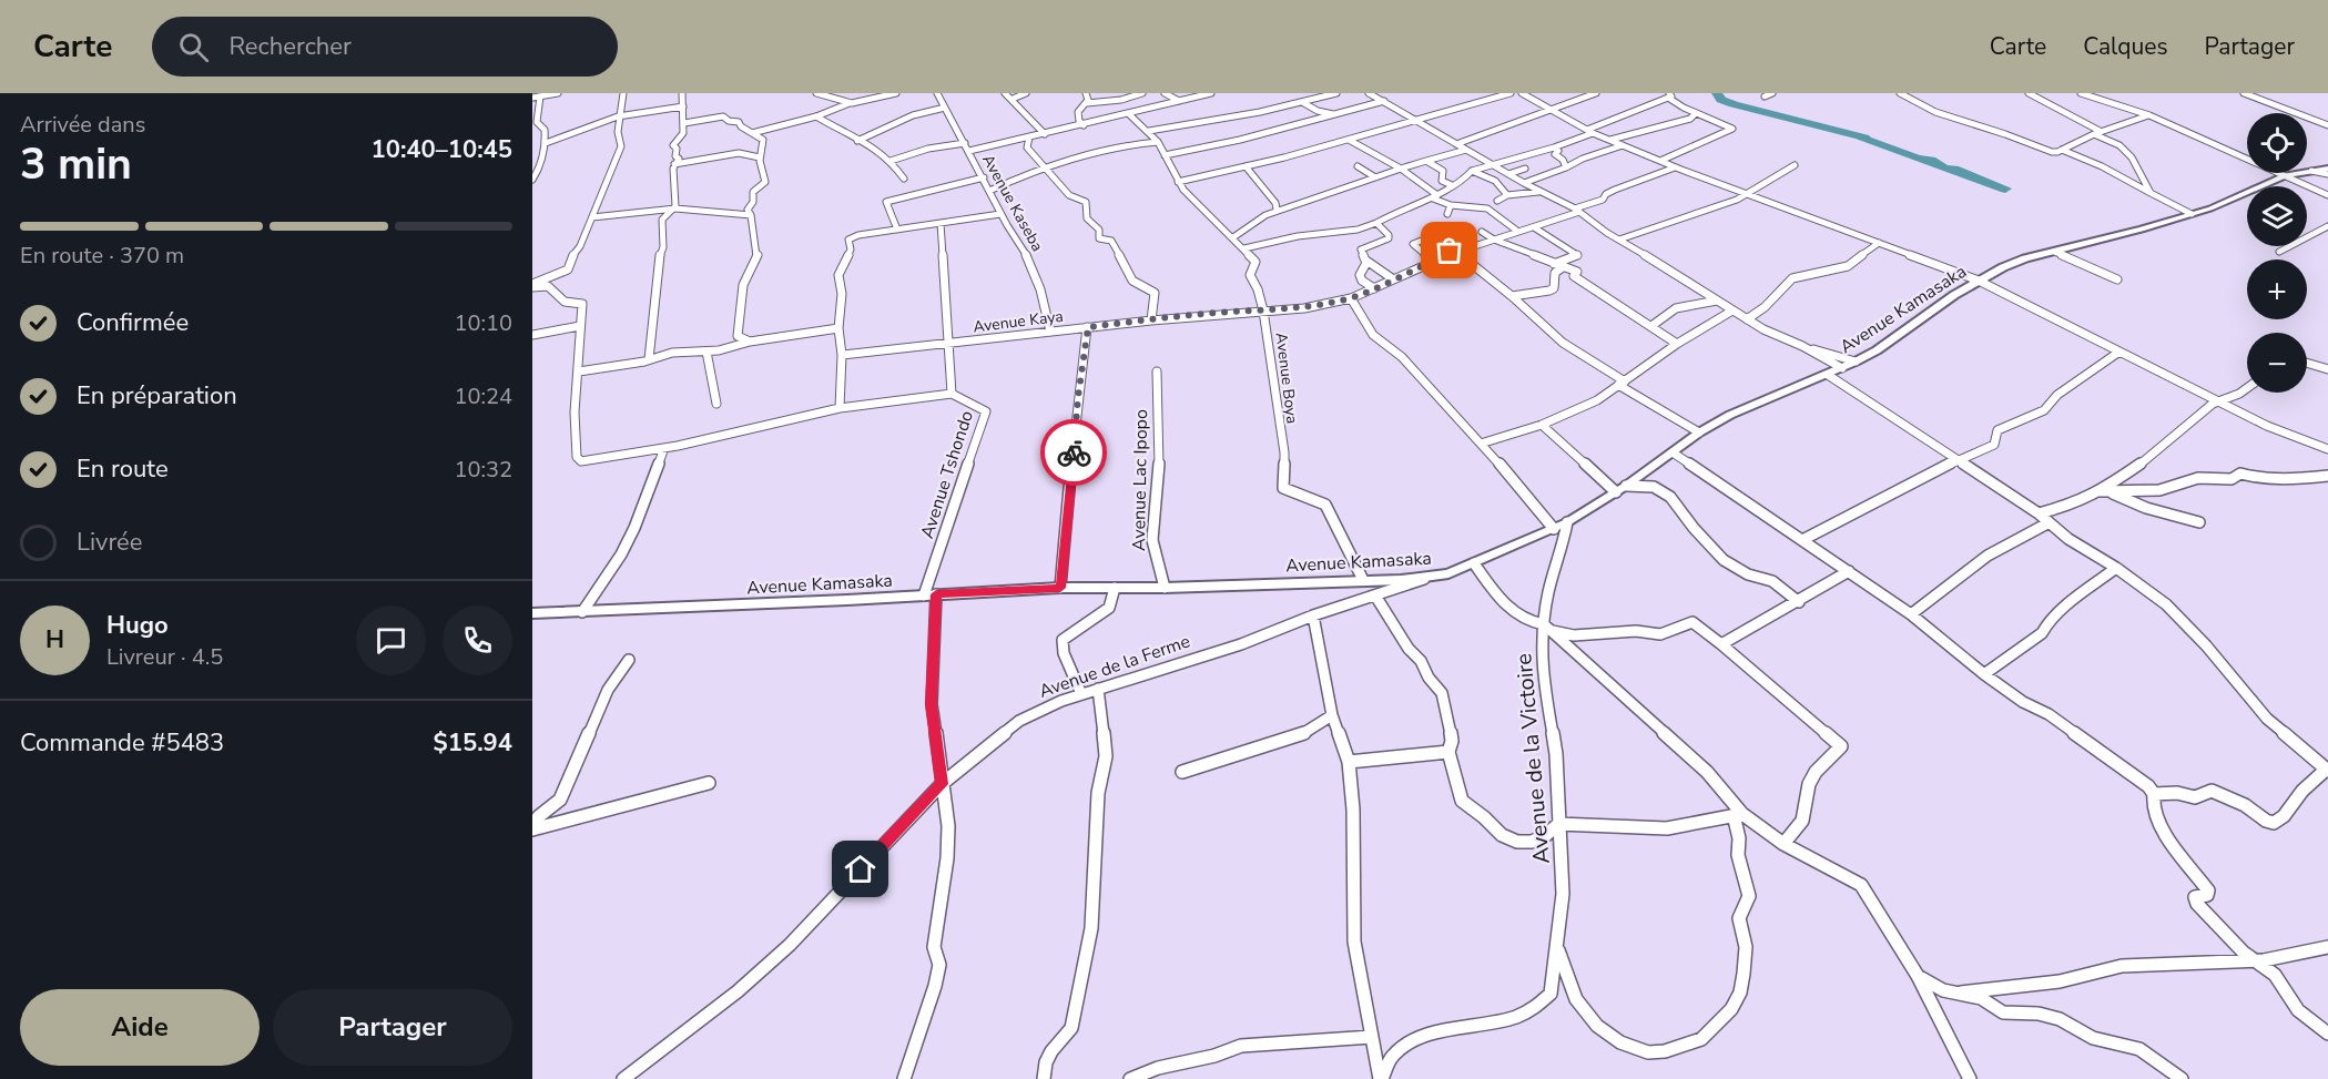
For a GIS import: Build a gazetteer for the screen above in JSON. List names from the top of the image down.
{
  "streets": {
    "street": [
      "Avenue Kaseba",
      "Avenue Kamasaka",
      "Avenue Kaya",
      "Avenue Boya",
      "Avenue Tshondo",
      "Avenue Lac Ipopo",
      "Avenue de la Ferme",
      "Avenue de la Victoire"
    ]
  },
  "crossings": [
    ["Avenue Kaseba", "Avenue Kaya"],
    ["Avenue Kamasaka", "Avenue Boya"],
    ["Avenue Kamasaka", "Avenue Tshondo"],
    ["Avenue Kamasaka", "Avenue Lac Ipopo"],
    ["Avenue Kamasaka", "Avenue de la Ferme"],
    ["Avenue Kamasaka", "Avenue de la Victoire"],
    ["Avenue Kaya", "Avenue Boya"],
    ["Avenue Kaya", "Avenue Tshondo"]
  ],
  "page": {
    "header": "Carte",
    "search": "Rechercher",
    "nav": ["Carte", "Calques", "Partager"],
    "heading": ["3 min", "Arrivée dans", "10:40–10:45"],
    "panel": [
      "Hugo",
      "Livreur · 4.5",
      "Commande #5483",
      "$15.94"
    ],
    "map_buttons": ["+", "−"],
    "bar": "En route · 370 m",
    "list": [
      ["Confirmée", "10:10"],
      ["En préparation", "10:24"],
      ["En route", "10:32"],
      "Livrée"
    ],
    "round": "H",
    "buttons": ["Aide", "Partager"]
  }
}
